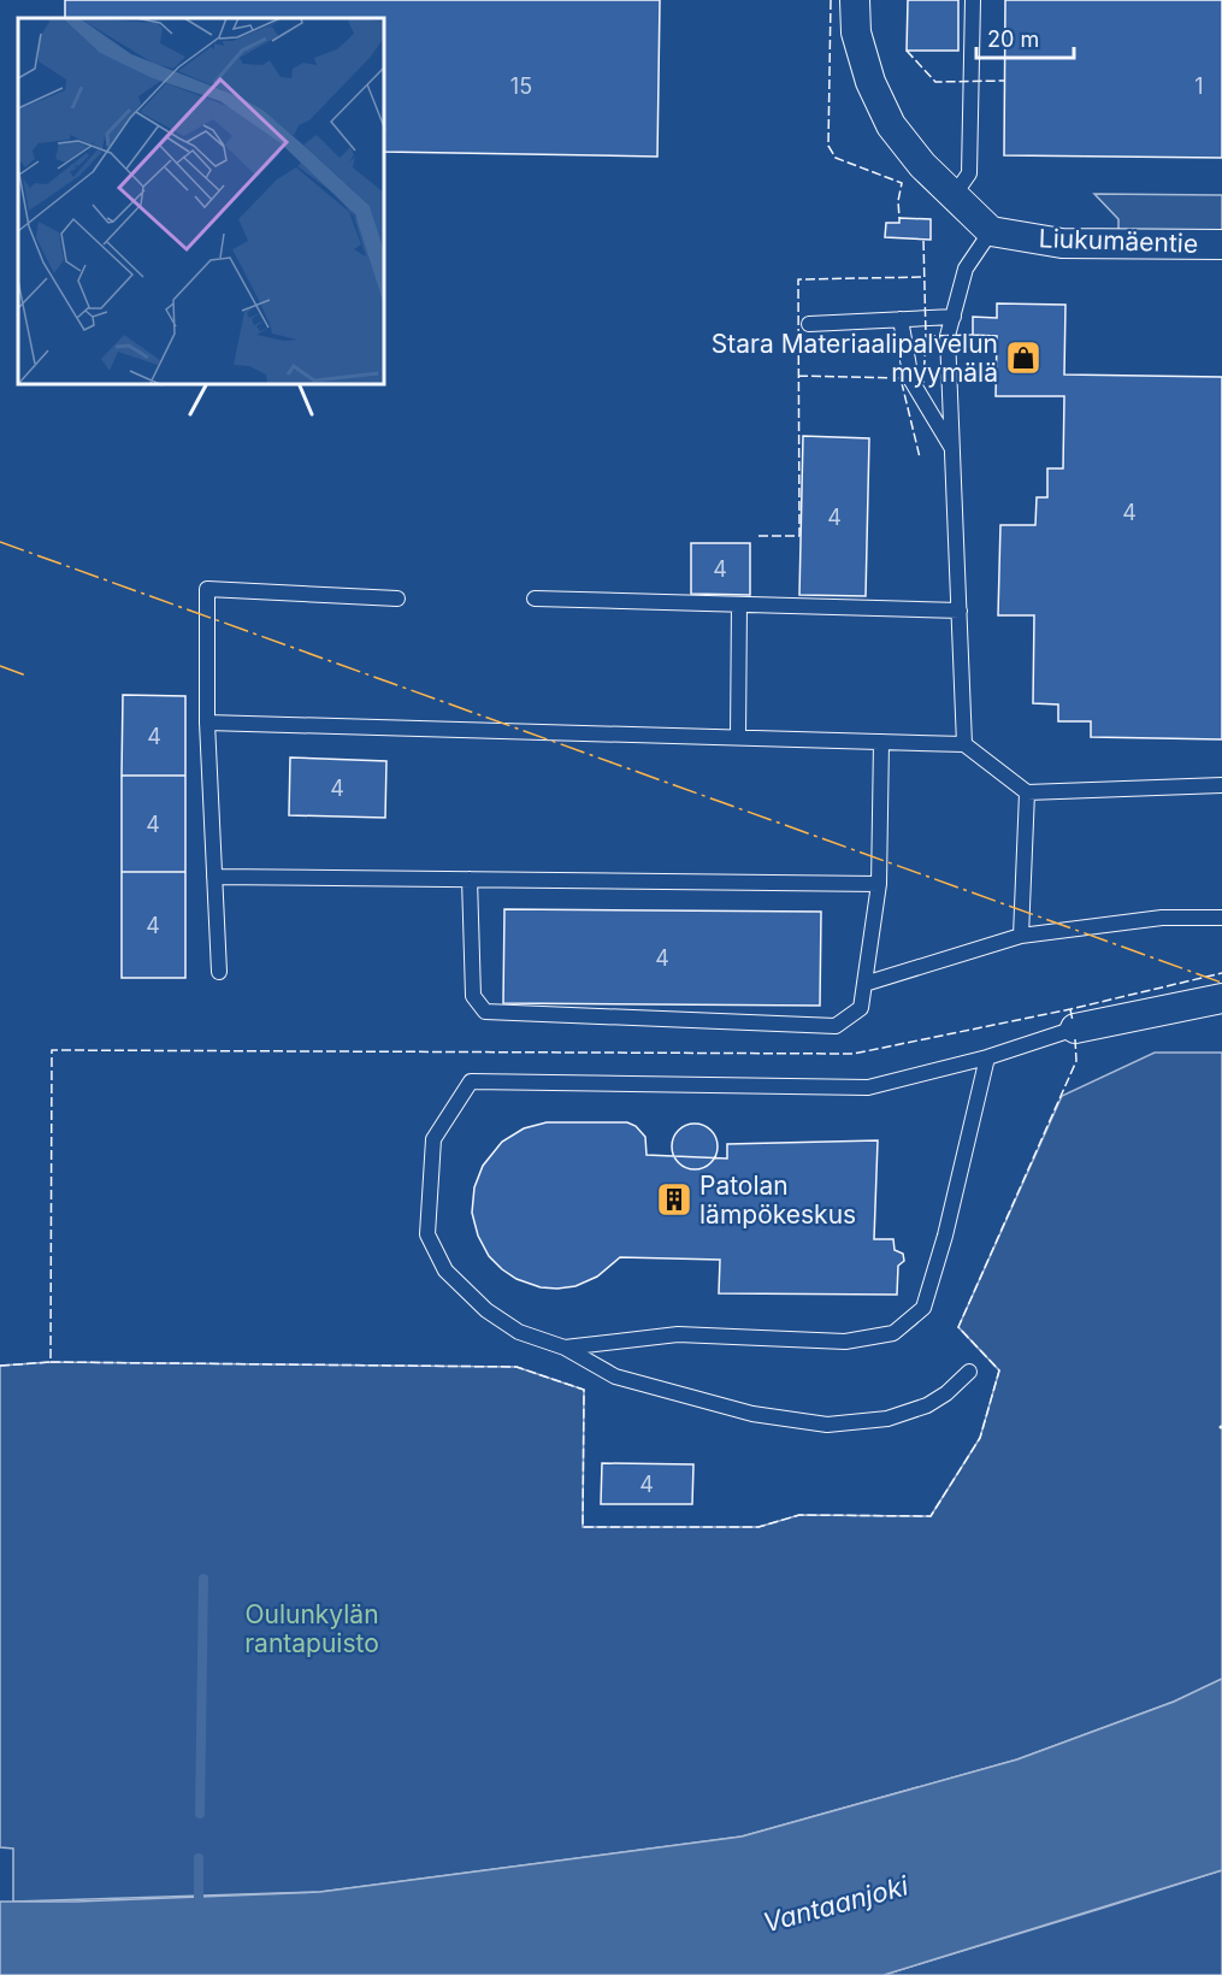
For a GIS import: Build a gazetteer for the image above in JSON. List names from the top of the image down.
{
  "streets": {
    "street": ["Liukumäentie"]
  },
  "water": ["Vantaanjoki"],
  "parks": ["Oulunkylän rantapuisto"],
  "places": {
    "shop": ["Stara Materiaalipalvelun myymälä"],
    "building": ["Patolan lämpökeskus"]
  },
  "house_numbers": [
    "15",
    "1",
    "4",
    "4",
    "4",
    "4",
    "4",
    "4",
    "4",
    "4",
    "4"
  ],
  "scale_bar": "20 m"
}
